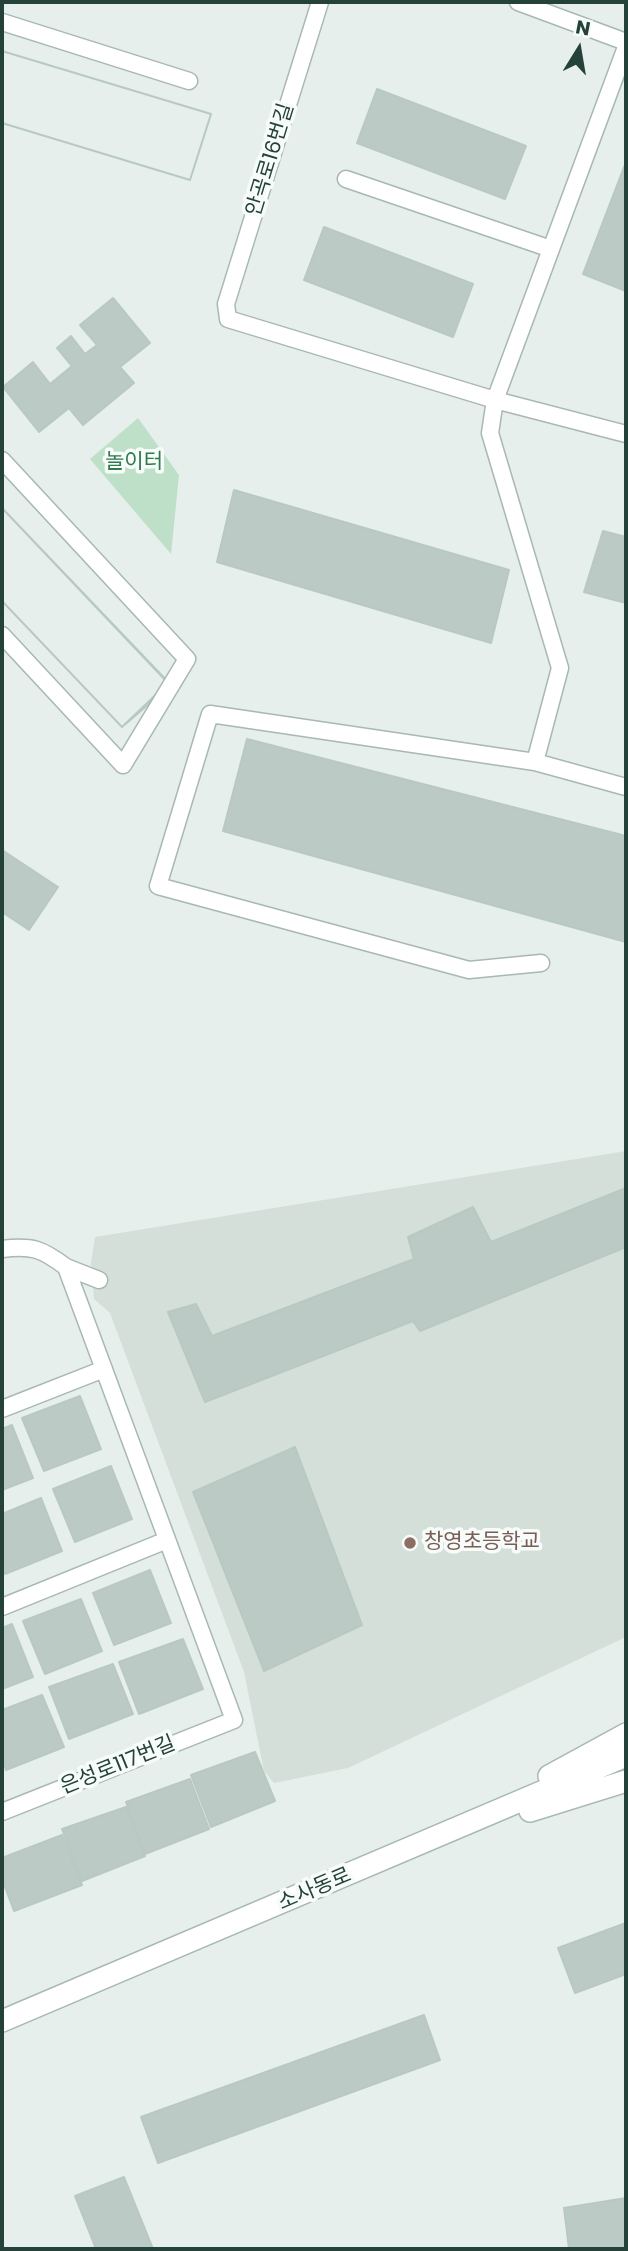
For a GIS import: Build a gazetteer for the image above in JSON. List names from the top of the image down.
{
  "streets": {
    "street": ["소사동로"],
    "lane": ["안곡로16번길", "은성로117번길"]
  },
  "parks": ["놀이터"],
  "places": ["창영초등학교"],
  "north": "top"
}
